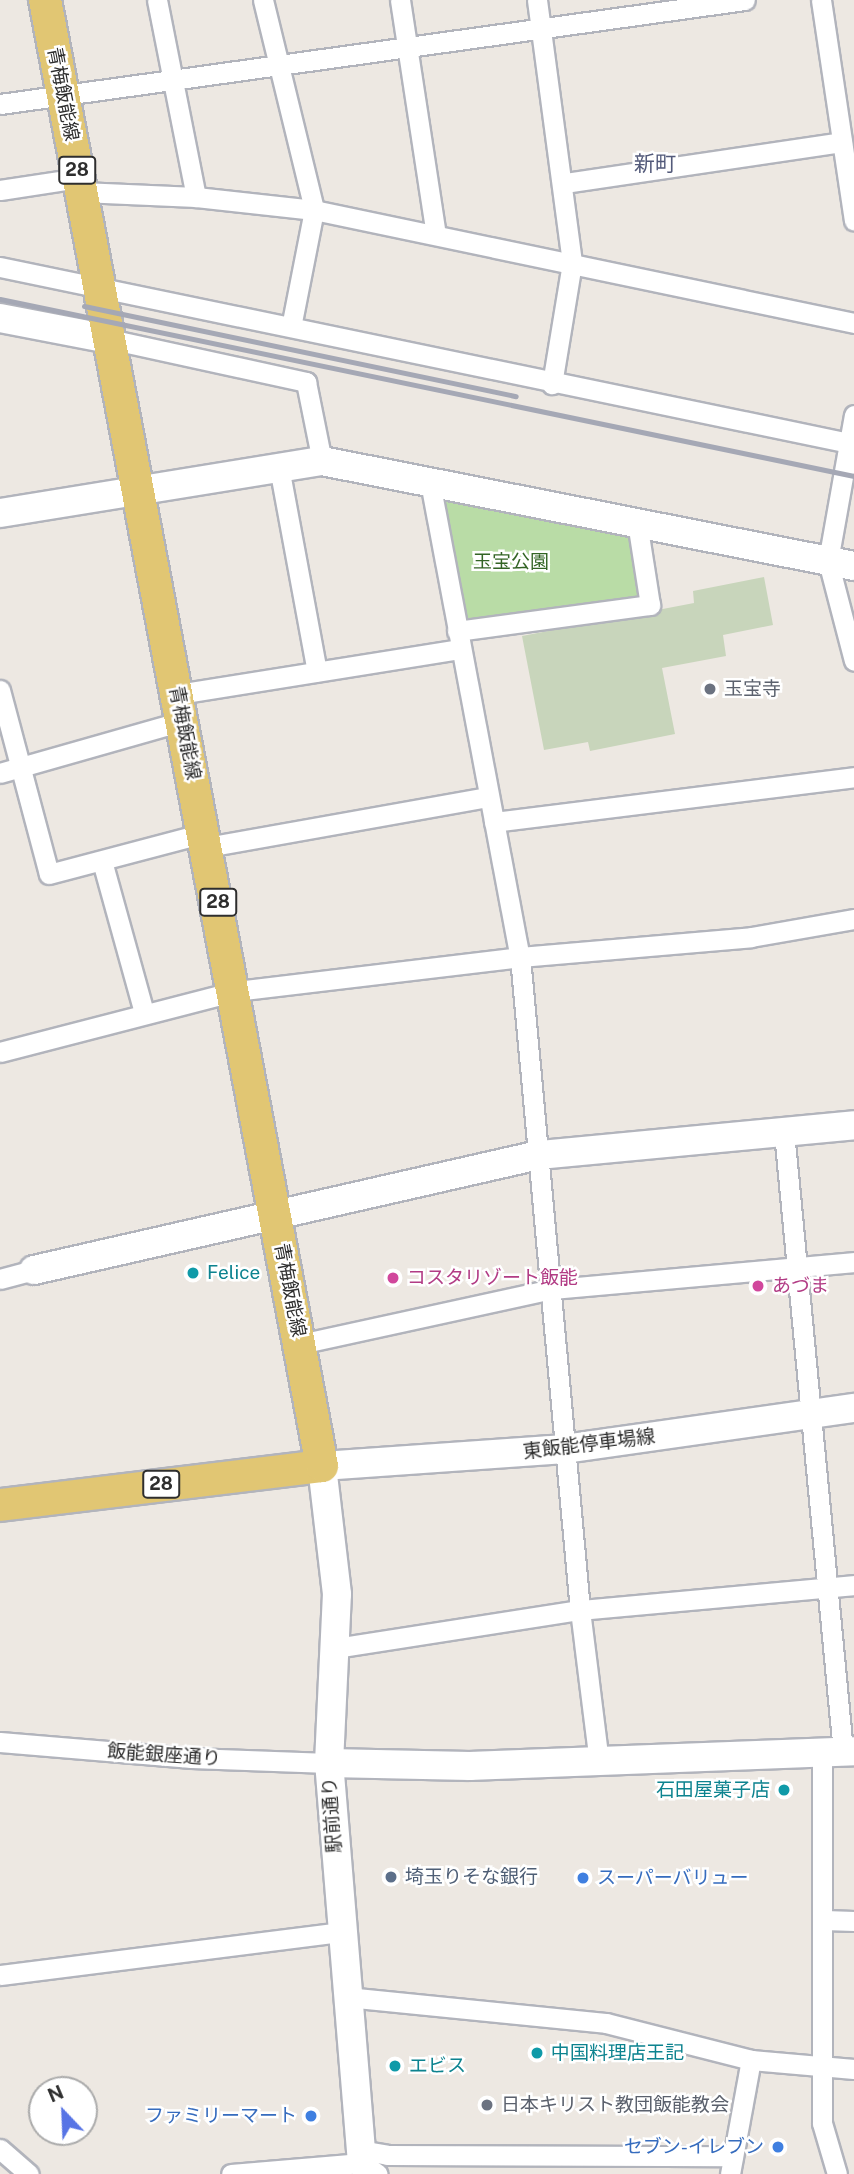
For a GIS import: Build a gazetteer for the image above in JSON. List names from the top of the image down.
{
  "streets": {
    "main road": ["青梅飯能線", "28"],
    "street": ["東飯能停車場線", "飯能銀座通り", "駅前通り"]
  },
  "crossings": [
    ["青梅飯能線", "28"],
    ["青梅飯能線", "東飯能停車場線"],
    ["青梅飯能線", "駅前通り"],
    ["28", "東飯能停車場線"],
    ["28", "駅前通り"],
    ["東飯能停車場線", "駅前通り"],
    ["飯能銀座通り", "駅前通り"]
  ],
  "districts": ["新町"],
  "parks": ["玉宝公園"],
  "places": [
    "玉宝寺",
    "Felice",
    "コスタリゾート飯能",
    "あづま",
    "石田屋菓子店",
    "埼玉りそな銀行",
    "スーパーバリュー",
    "中国料理店王記",
    "エビス",
    "日本キリスト教団飯能教会",
    "ファミリーマート",
    "セブン-イレブン"
  ],
  "north": "top left"
}
